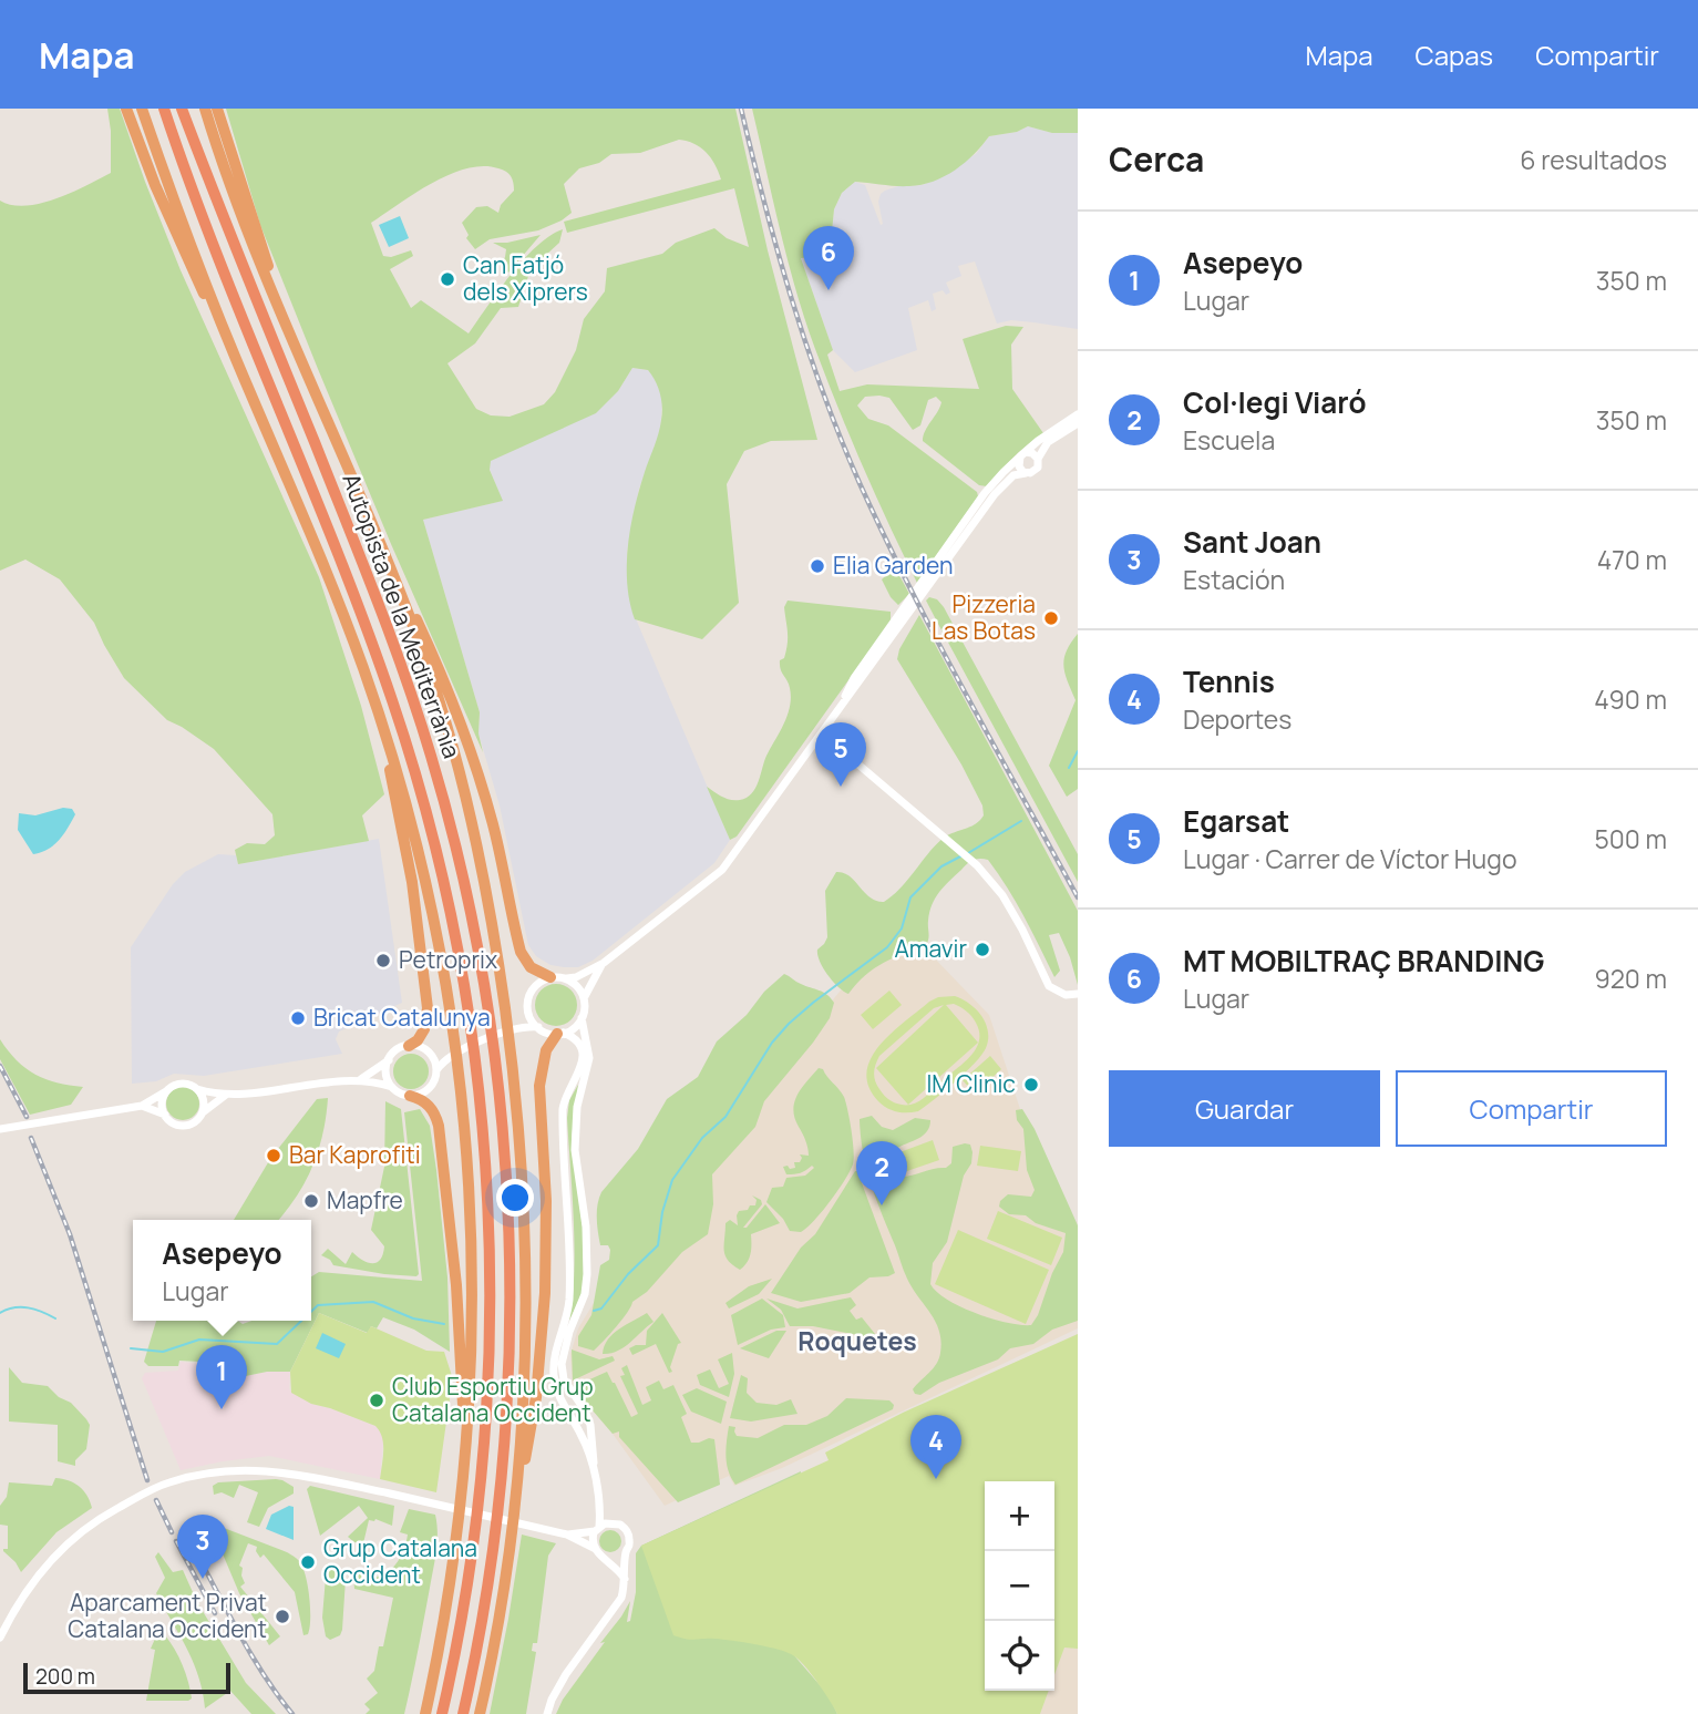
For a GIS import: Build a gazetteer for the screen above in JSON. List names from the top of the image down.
{
  "streets": {
    "highway": ["Autopista de la Mediterrània"]
  },
  "districts": ["Roquetes"],
  "places": [
    "Can Fatjó dels Xiprers",
    "Elia Garden",
    "Pizzeria Las Botas",
    "Amavir",
    "Petroprix",
    "Bricat Catalunya",
    "IM Clinic",
    "Bar Kaprofiti",
    "Mapfre",
    "Club Esportiu Grup Catalana Occident",
    "Grup Catalana Occident",
    "Aparcament Privat Catalana Occident"
  ],
  "scale_bar": "200 m",
  "page": {
    "header": "Mapa",
    "nav": ["Mapa", "Capas", "Compartir"],
    "heading": ["Cerca", "6 resultados"],
    "list": [
      {
        "mark": "1",
        "name": "Asepeyo",
        "note": "Lugar",
        "value": "350 m"
      },
      {
        "mark": "2",
        "name": "Col·legi Viaró",
        "note": "Escuela",
        "value": "350 m"
      },
      {
        "mark": "3",
        "name": "Sant Joan",
        "note": "Estación",
        "value": "470 m"
      },
      {
        "mark": "4",
        "name": "Tennis",
        "note": "Deportes",
        "value": "490 m"
      },
      {
        "mark": "5",
        "name": "Egarsat",
        "note": "Lugar · Carrer de Víctor Hugo",
        "value": "500 m"
      },
      {
        "mark": "6",
        "name": "MT MOBILTRAÇ BRANDING",
        "note": "Lugar",
        "value": "920 m"
      }
    ],
    "pins": [
      "6",
      "5",
      "2",
      "1",
      "4",
      "3"
    ],
    "buttons": ["Guardar", "Compartir"],
    "popup": ["Asepeyo", "Lugar"],
    "map_buttons": ["+", "−"],
    "scale": "200 m"
  }
}
